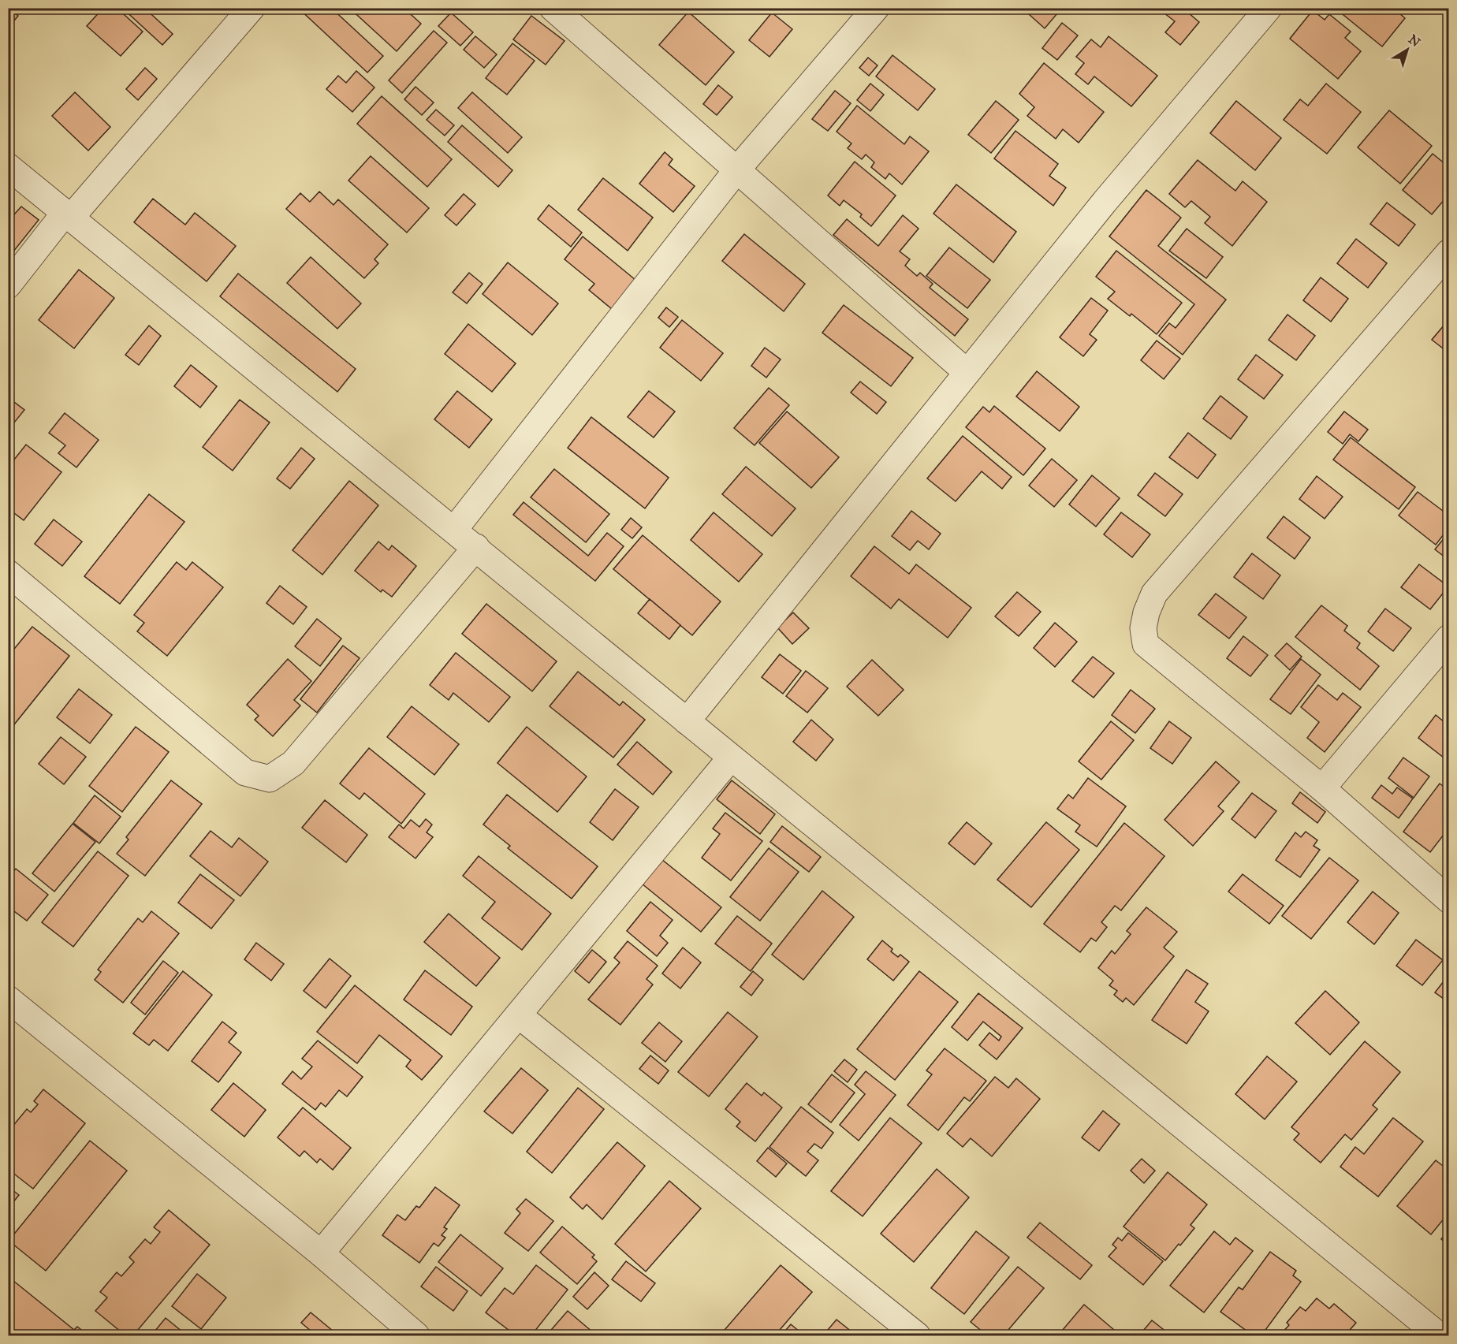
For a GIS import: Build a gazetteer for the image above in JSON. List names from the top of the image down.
{
  "north": "top right"
}
